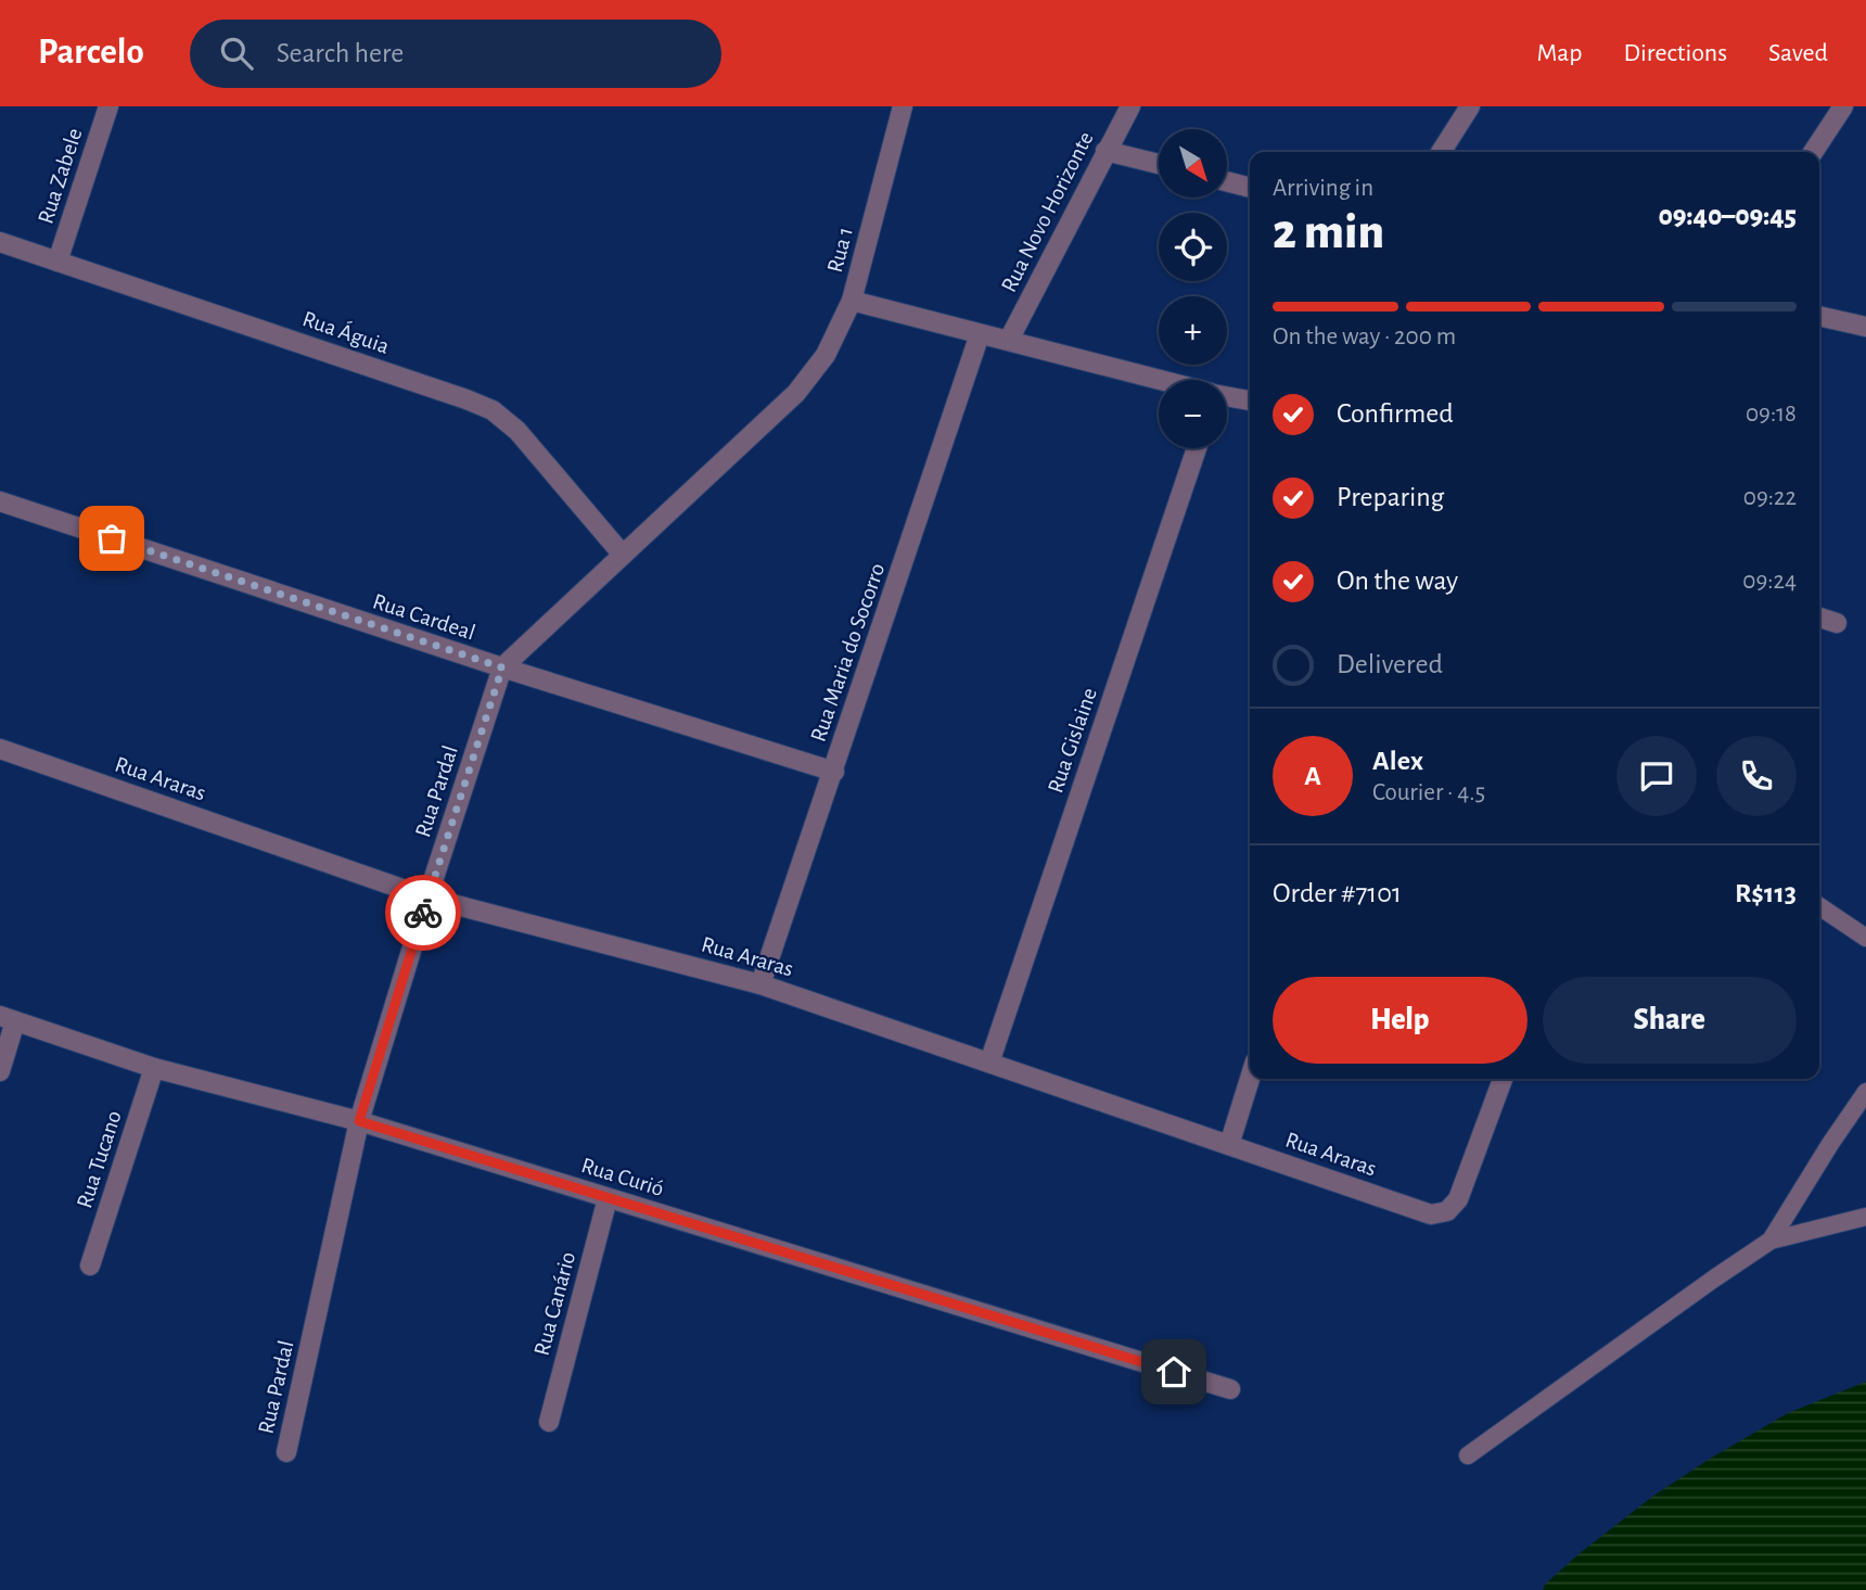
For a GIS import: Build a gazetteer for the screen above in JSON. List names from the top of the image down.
{
  "streets": {
    "street": [
      "Rua Zabele",
      "Rua Novo Horizonte",
      "Rua 1",
      "Rua Águia",
      "Rua Cardeal",
      "Rua Maria do Socorro",
      "Rua Gislaine",
      "Rua Araras",
      "Rua Pardal",
      "Rua Tucano",
      "Rua Curió",
      "Rua Canário"
    ]
  },
  "crossings": [
    ["Rua Zabele", "Rua Águia"],
    ["Rua 1", "Rua Pardal"],
    ["Rua Águia", "Rua Pardal"],
    ["Rua Cardeal", "Rua Maria do Socorro"],
    ["Rua Cardeal", "Rua Pardal"],
    ["Rua Maria do Socorro", "Rua Araras"],
    ["Rua Gislaine", "Rua Araras"],
    ["Rua Araras", "Rua Pardal"],
    ["Rua Pardal", "Rua Curió"],
    ["Rua Tucano", "Rua Curió"],
    ["Rua Curió", "Rua Canário"]
  ],
  "north": "bottom right",
  "page": {
    "header": "Parcelo",
    "search": "Search here",
    "nav": ["Map", "Directions", "Saved"],
    "map_buttons": ["+", "−"],
    "heading": ["2 min", "Arriving in", "09:40–09:45"],
    "panel": [
      "Alex",
      "Courier · 4.5",
      "Order #7101",
      "R$113"
    ],
    "bar": "On the way · 200 m",
    "list": [
      ["Confirmed", "09:18"],
      ["Preparing", "09:22"],
      ["On the way", "09:24"],
      "Delivered"
    ],
    "round": "A",
    "buttons": ["Help", "Share"]
  }
}
